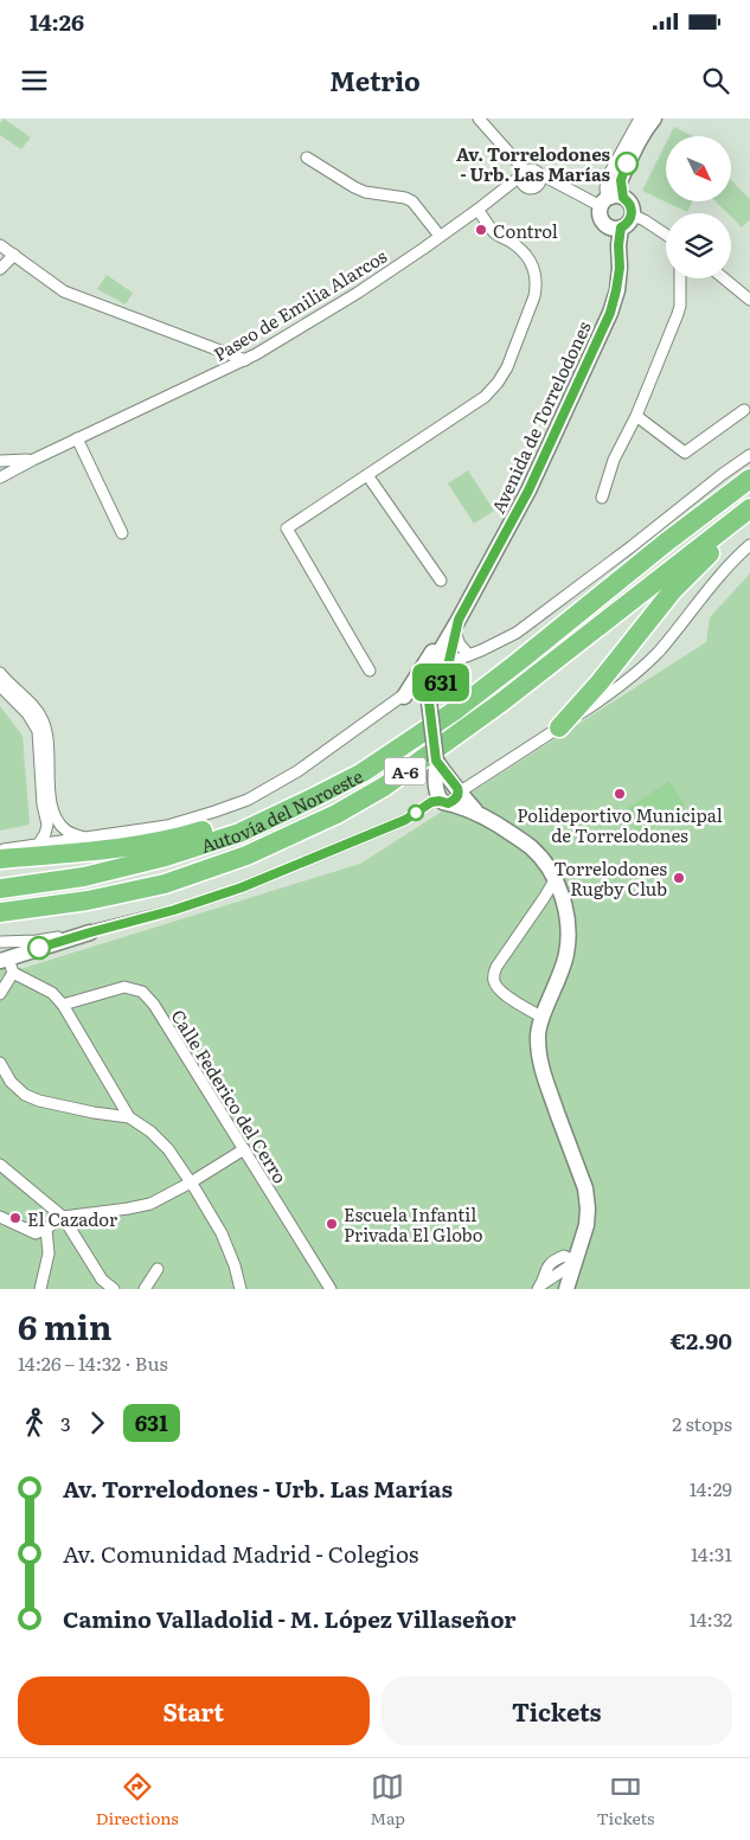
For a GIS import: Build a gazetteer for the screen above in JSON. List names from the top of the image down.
{
  "streets": {
    "highway": ["A-6", "Autovía del Noroeste"],
    "main road": ["Avenida de Torrelodones"],
    "street": ["Paseo de Emilia Alarcos", "Calle Federico del Cerro"]
  },
  "places": [
    "Av. Torrelodones - Urb. Las Marías",
    "Control",
    "Polideportivo Municipal de Torrelodones",
    "Torrelodones Rugby Club",
    "El Cazador",
    "Escuela Infantil Privada El Globo"
  ],
  "lines": ["bus line 631"],
  "north": "bottom right",
  "page": {
    "status": "14:26",
    "header": "Metrio",
    "on_map": "631",
    "heading": ["6 min", "14:26 – 14:32 · Bus", "€2.90"],
    "legs": ["3", "631", "2 stops"],
    "list": [
      {
        "name": "Av. Torrelodones - Urb. Las Marías",
        "value": "14:29"
      },
      {
        "name": "Av. Comunidad Madrid - Colegios",
        "value": "14:31"
      },
      {
        "name": "Camino Valladolid - M. López Villaseñor",
        "value": "14:32"
      }
    ],
    "buttons": ["Start", "Tickets"],
    "tabs": ["Directions", "Map", "Tickets"]
  }
}
